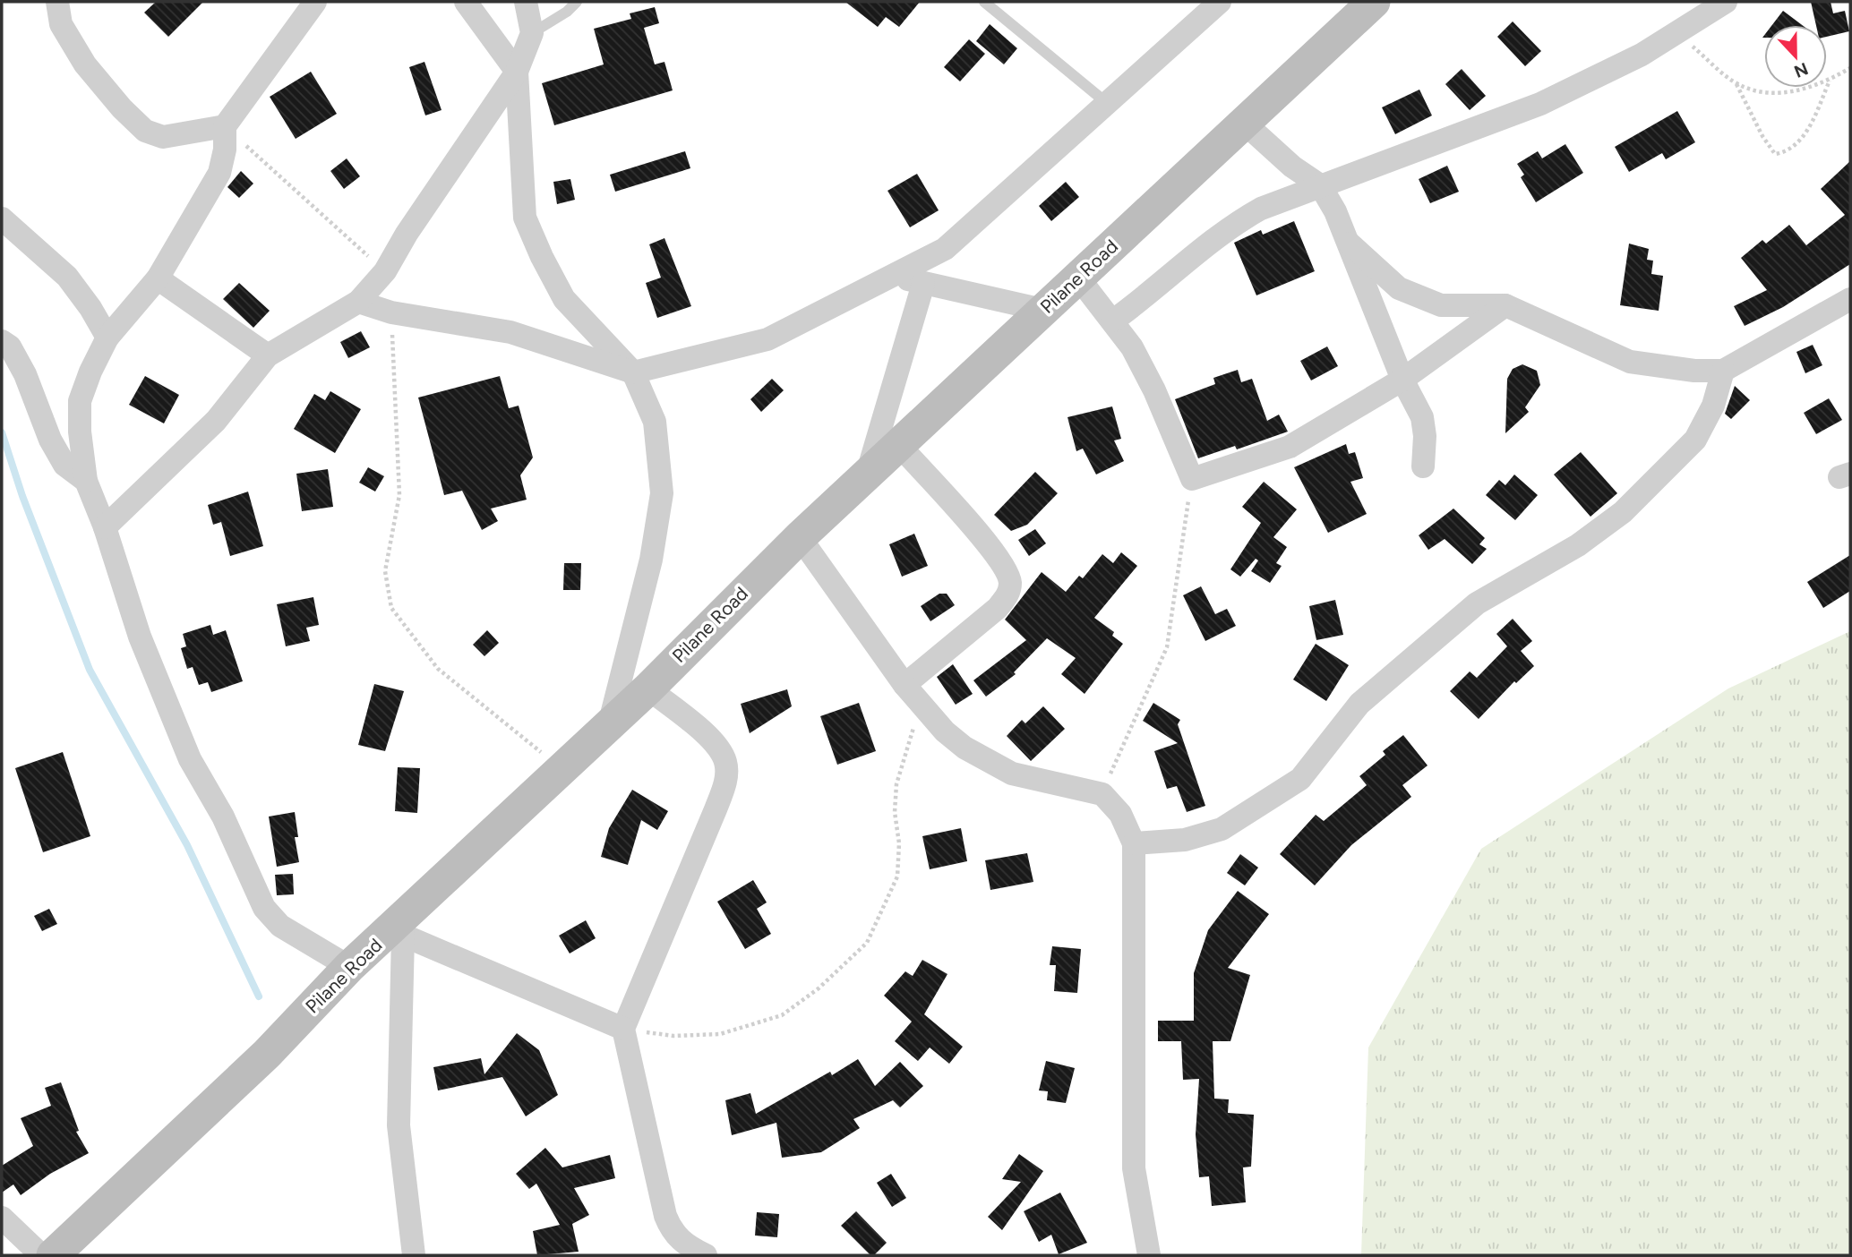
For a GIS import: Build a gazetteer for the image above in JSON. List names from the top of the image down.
{
  "streets": {
    "main road": ["Pilane Road"]
  },
  "north": "bottom"
}
